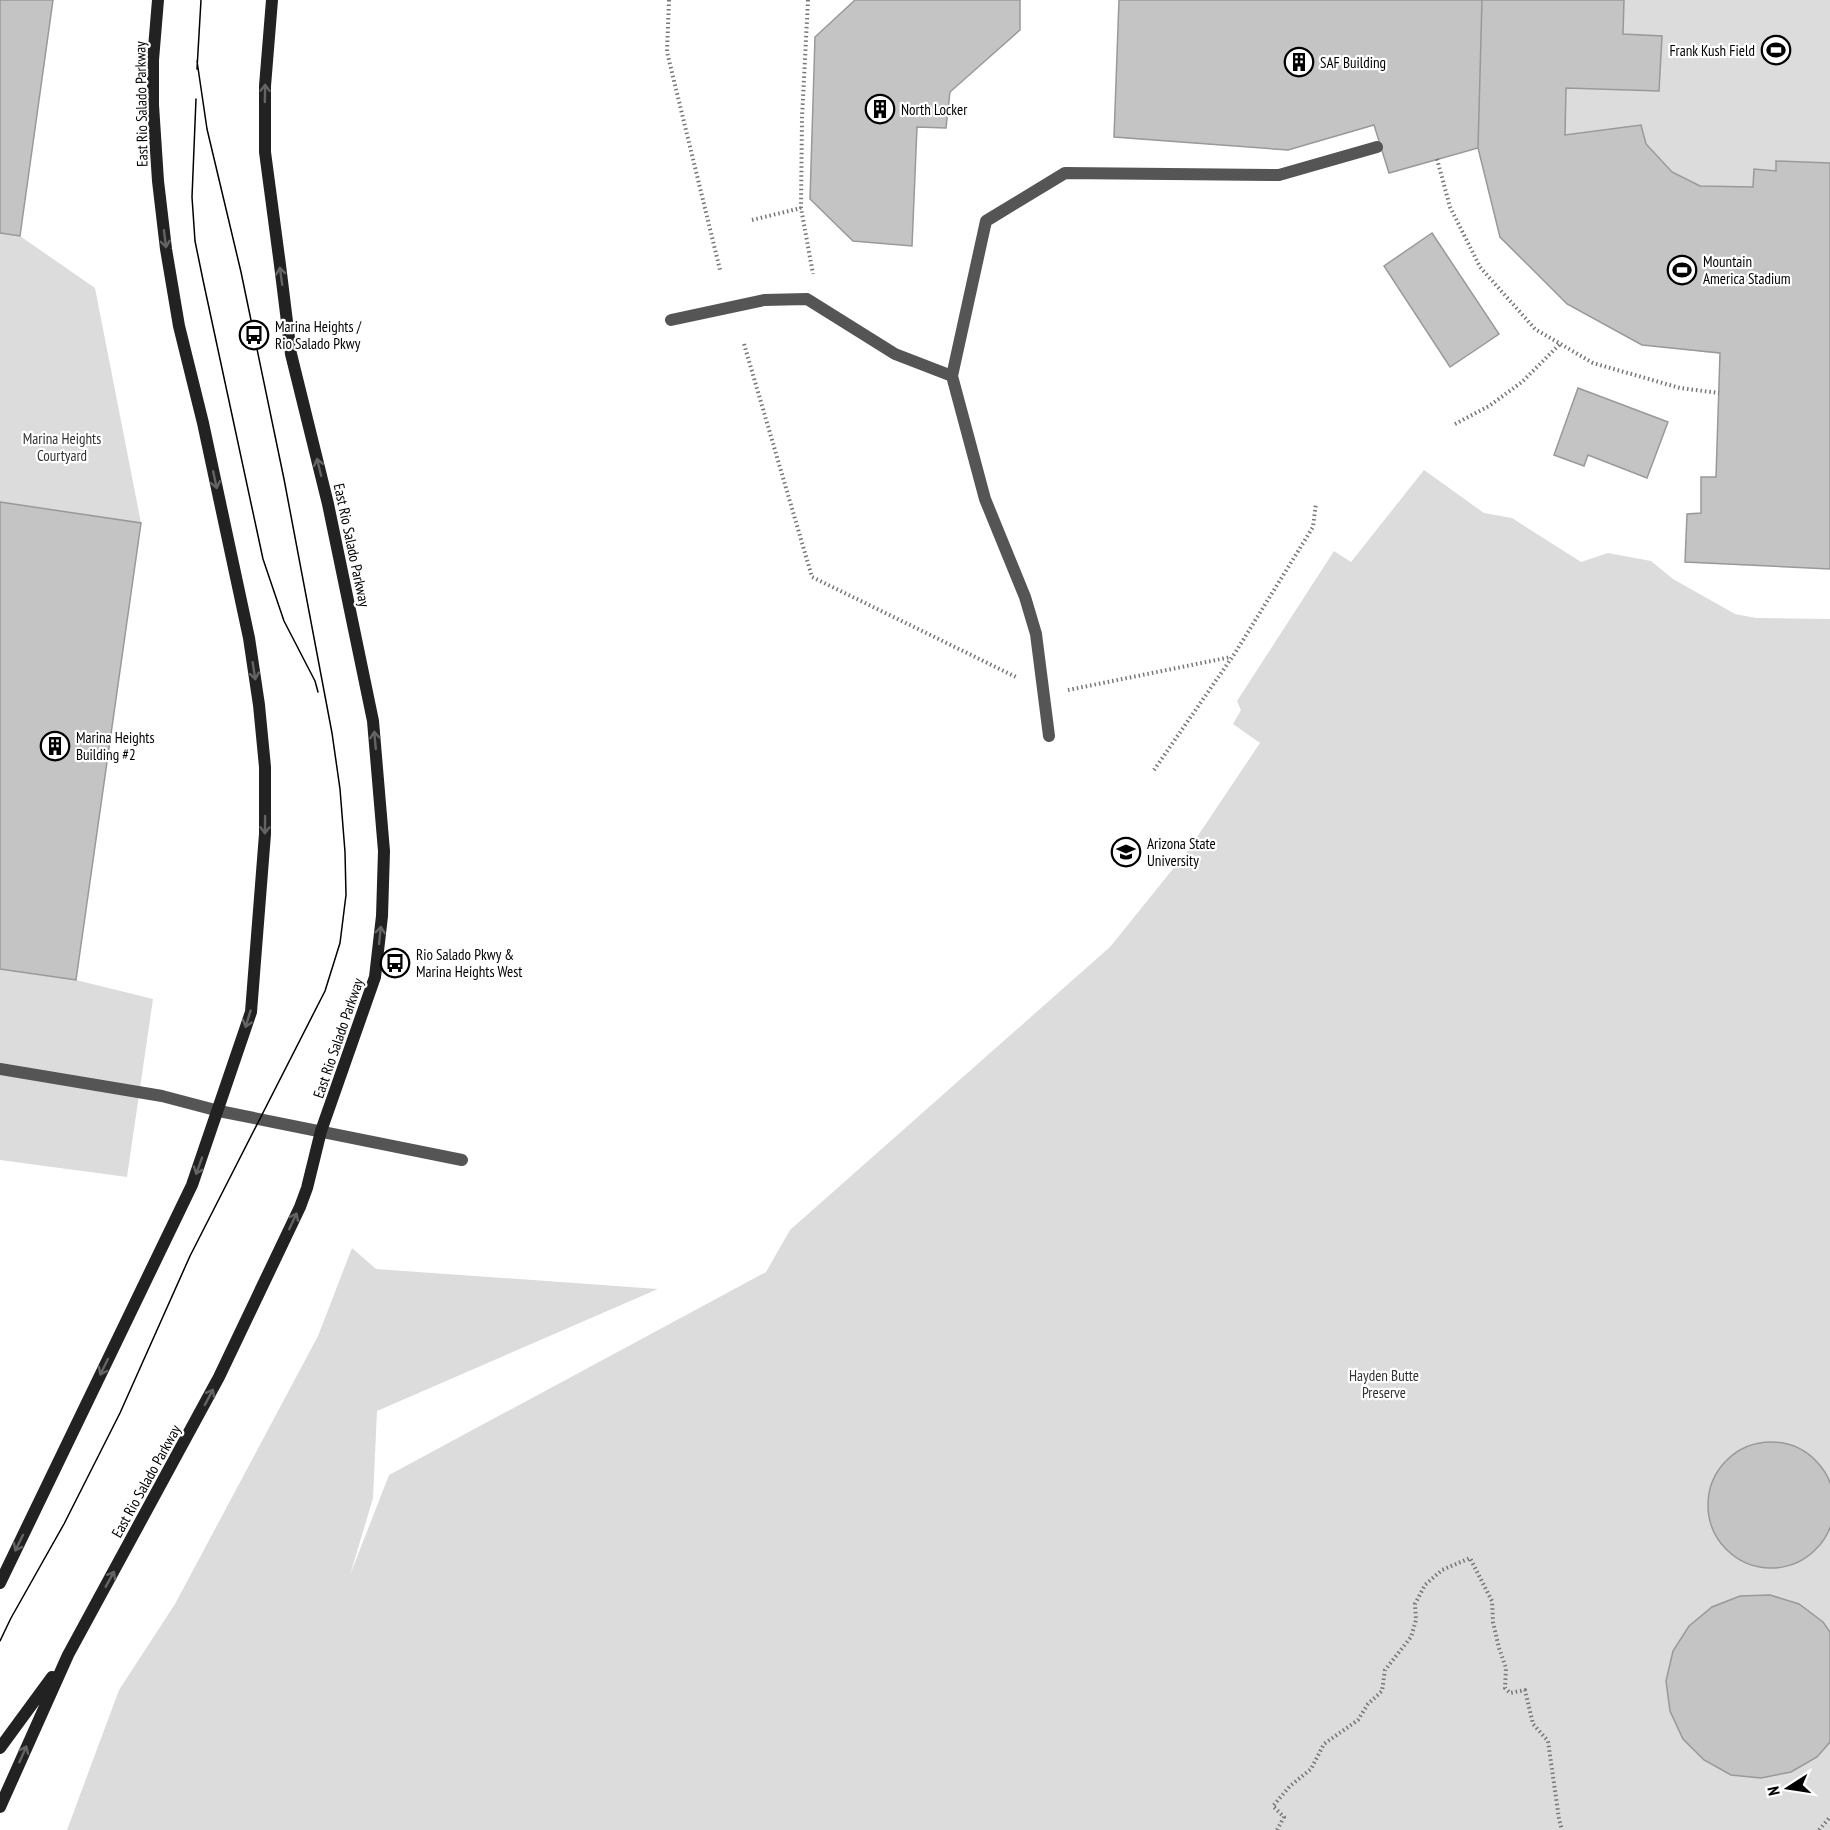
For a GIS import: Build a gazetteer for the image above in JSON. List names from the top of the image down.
{
  "streets": {
    "main road": ["East Rio Salado Parkway"]
  },
  "parks": ["Marina Heights Courtyard", "Hayden Butte Preserve"],
  "places": {
    "sports": ["Frank Kush Field", "Mountain America Stadium"],
    "building": ["SAF Building", "North Locker", "Marina Heights Building #2"],
    "bus stop": ["Marina Heights / Rio Salado Pkwy", "Rio Salado Pkwy & Marina Heights West"],
    "school or university": ["Arizona State University"]
  },
  "north": "left"
}
